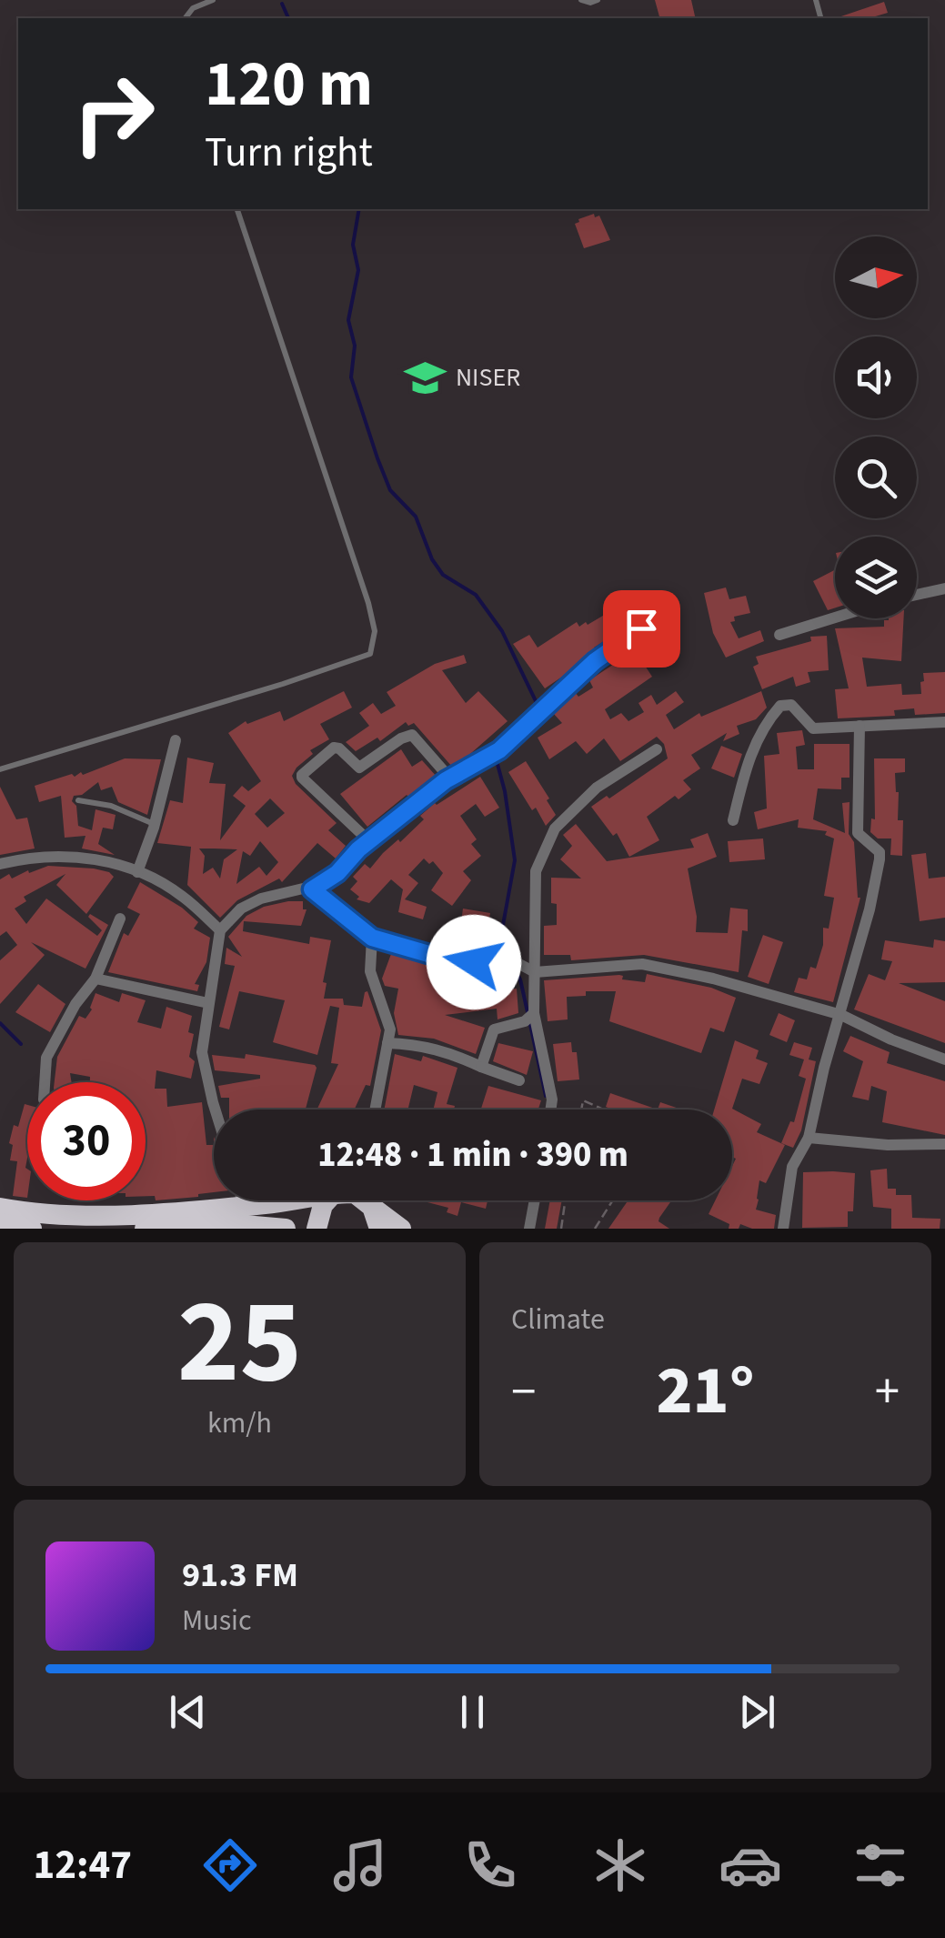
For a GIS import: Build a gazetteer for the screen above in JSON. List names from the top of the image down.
{
  "places": {
    "school or university": ["NISER"]
  },
  "north": "right",
  "page": {
    "turn": ["120 m", "Turn right"],
    "limit": "30",
    "trip": "12:48 · 1 min · 390 m",
    "tile": [
      ["25", "km/h"],
      "Climate"
    ],
    "heat": ["−", "21°", "+"],
    "song": ["91.3 FM", "Music"],
    "tabs": "12:47"
  }
}
